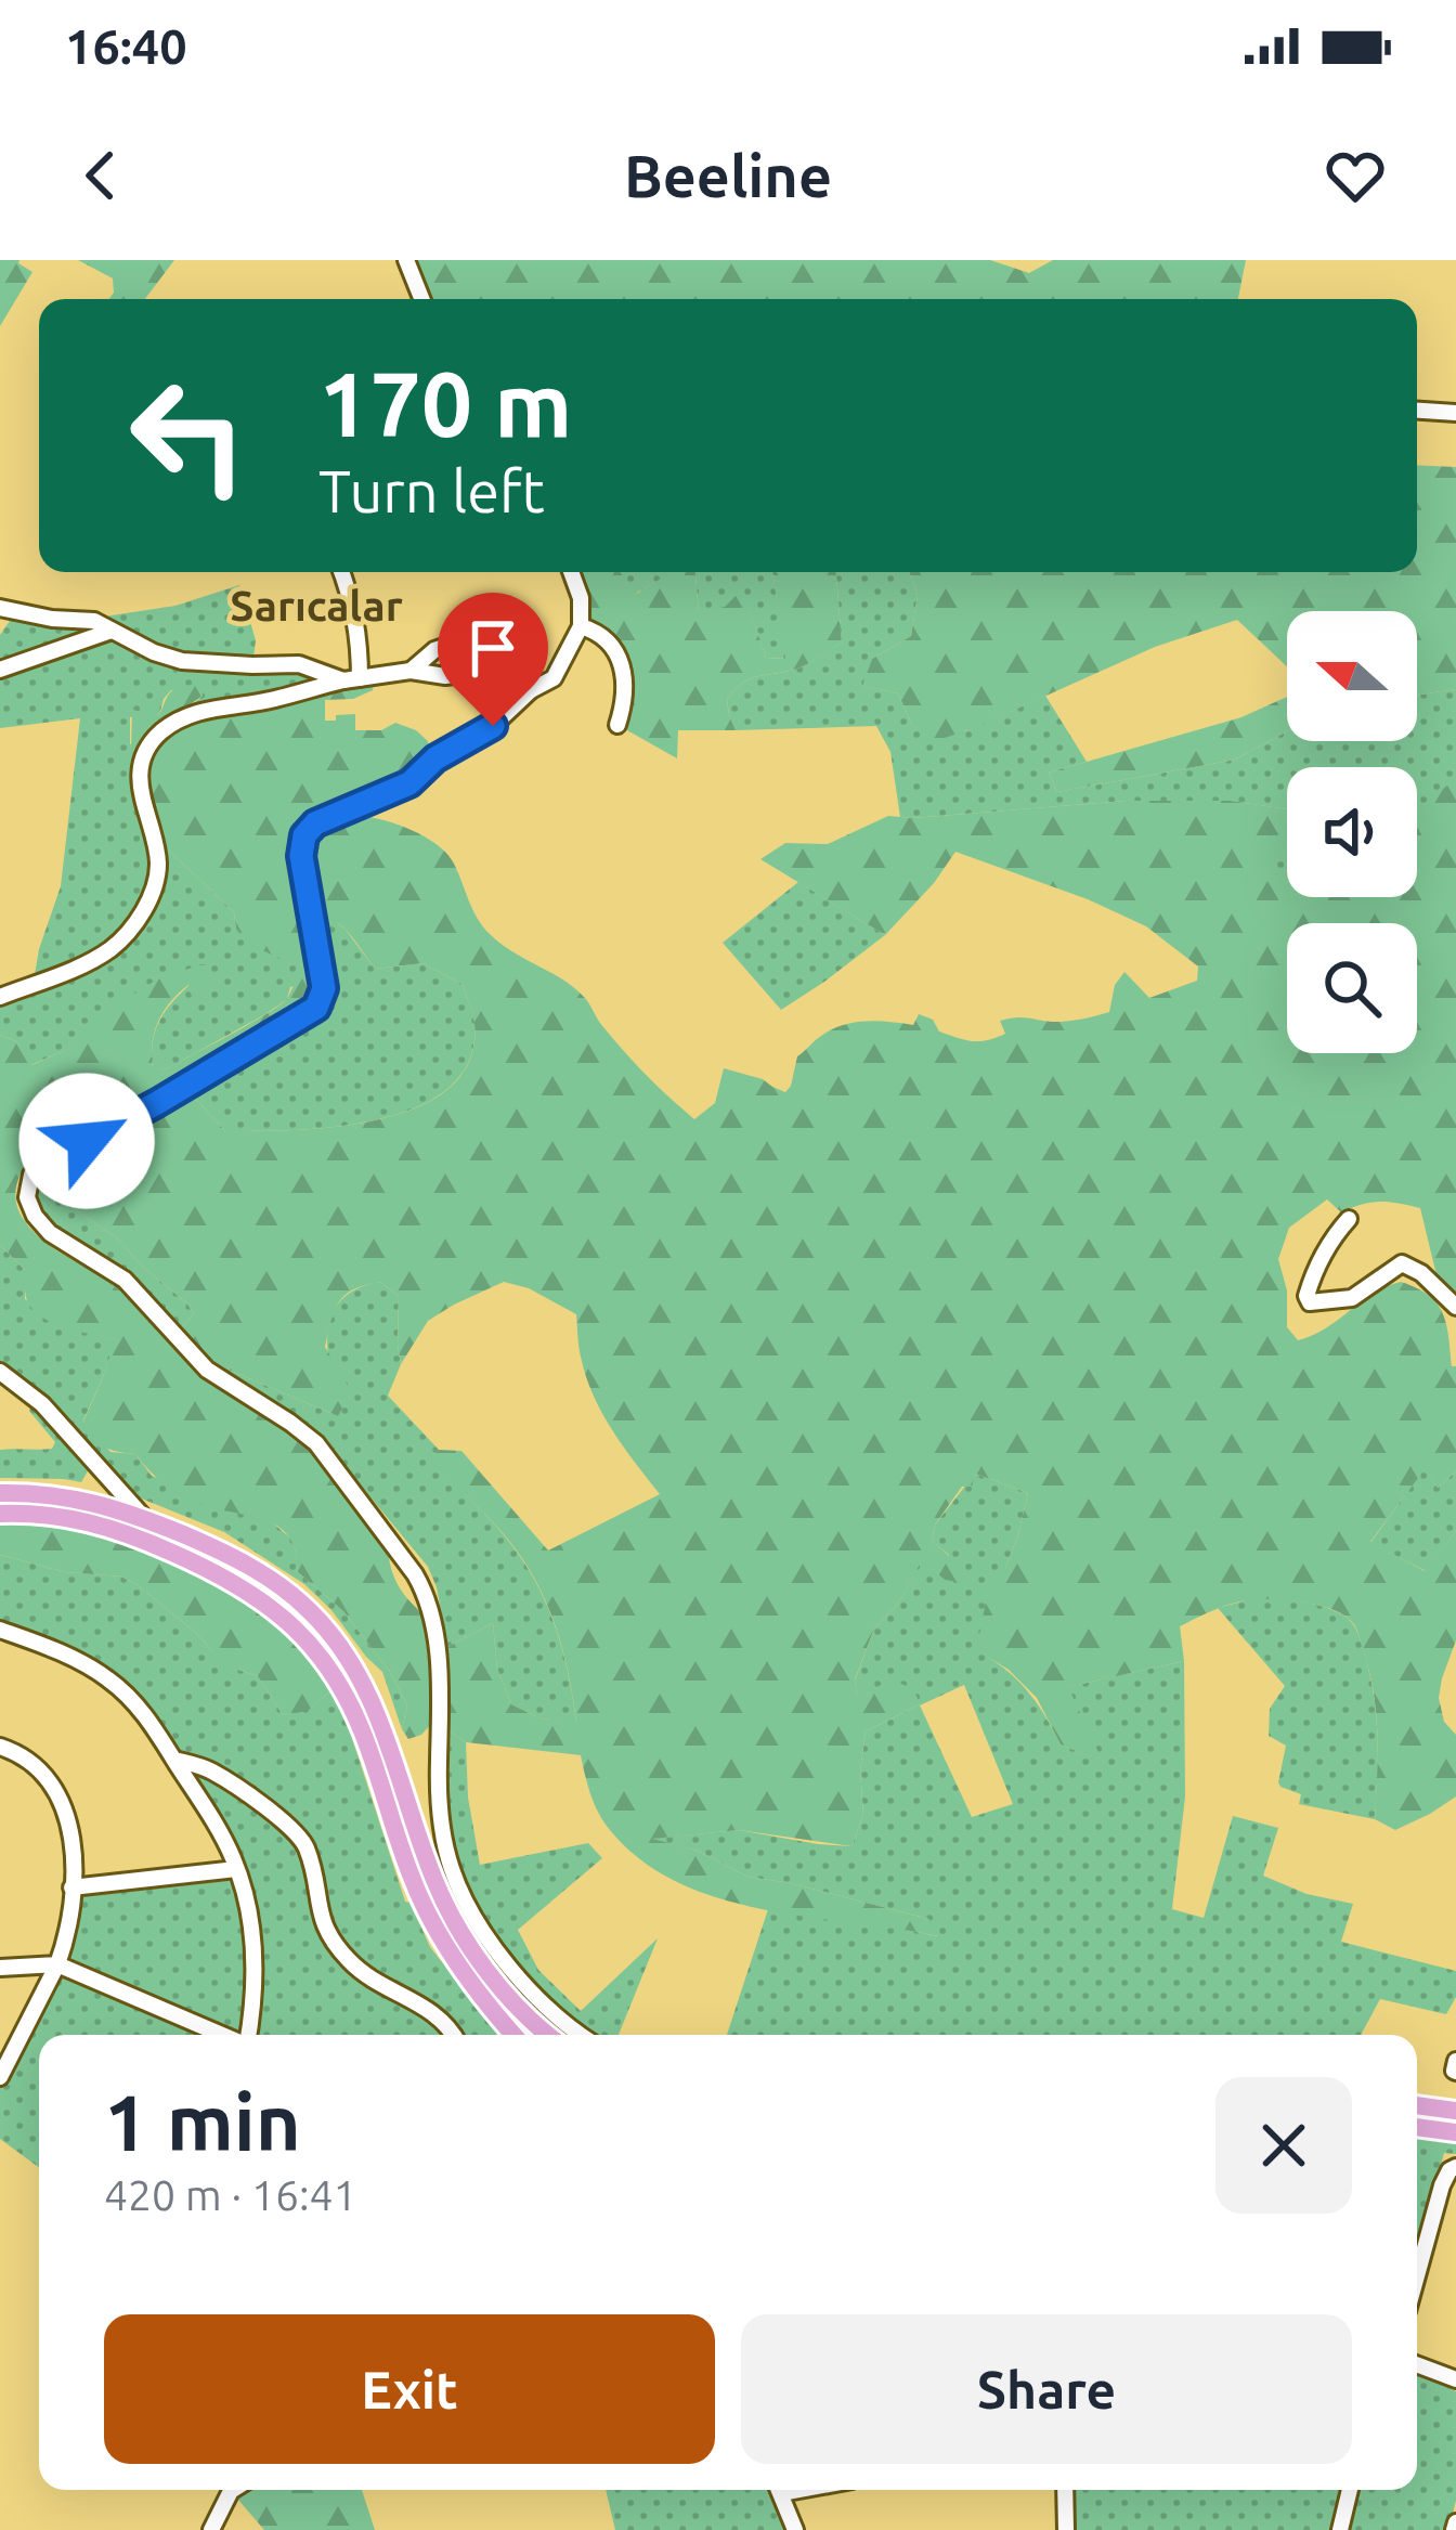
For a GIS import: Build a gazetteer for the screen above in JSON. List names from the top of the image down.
{
  "districts": ["Sarıcalar"],
  "north": "left",
  "page": {
    "status": "16:40",
    "header": "Beeline",
    "turn": ["170 m", "Turn left"],
    "heading": ["1 min", "420 m · 16:41"],
    "buttons": ["Exit", "Share"]
  }
}
